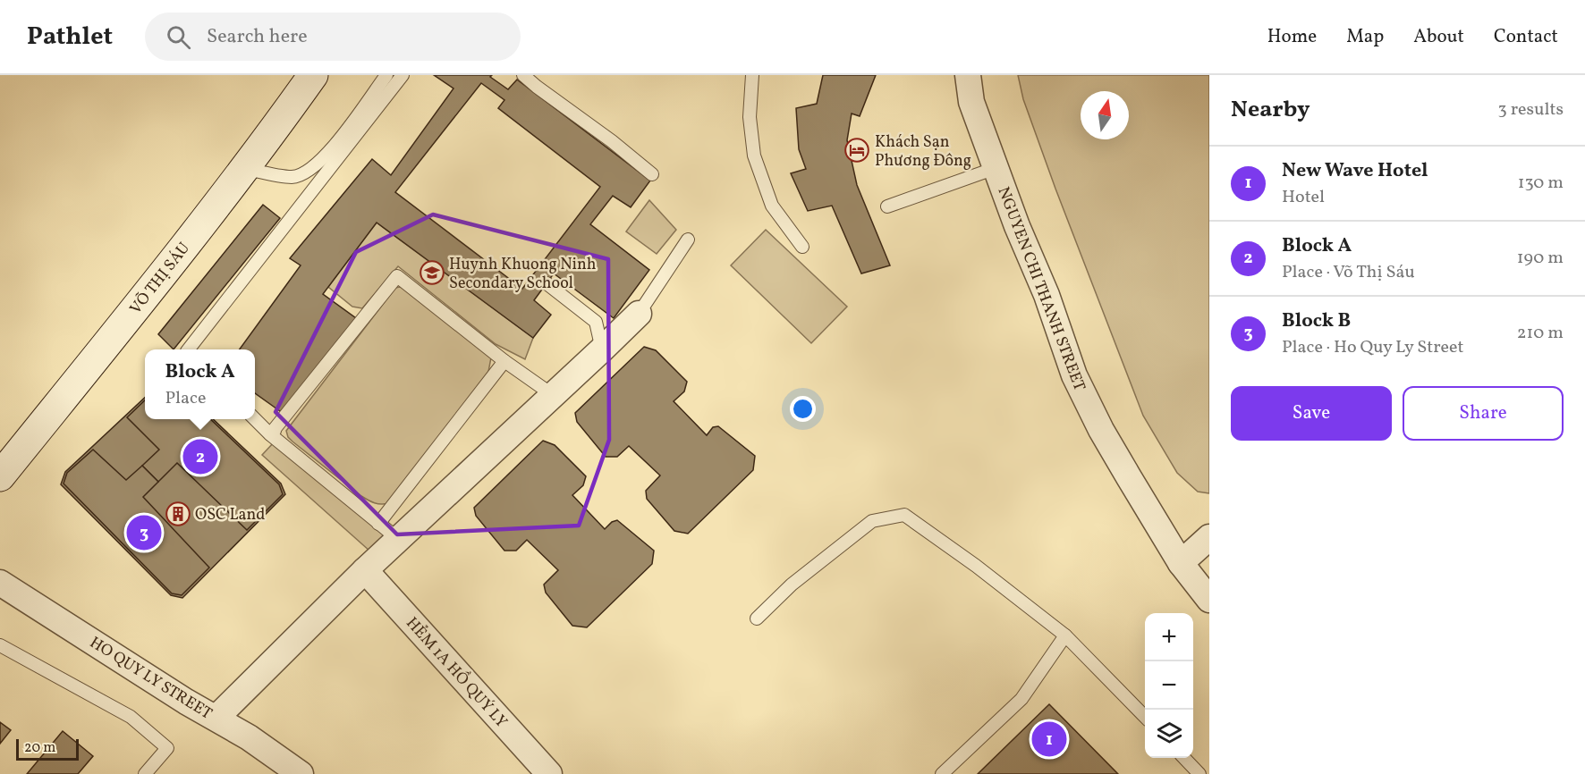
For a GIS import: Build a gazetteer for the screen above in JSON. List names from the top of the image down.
{
  "streets": {
    "main road": ["VÕ THỊ SÁU"],
    "street": ["NGUYEN CHI THANH STREET", "HẺM 1A HỒ QUÝ LY", "HO QUY LY STREET"]
  },
  "places": {
    "hotel": ["Khách Sạn Phương Đông"],
    "school or university": ["Huynh Khuong Ninh Secondary School"],
    "building": ["OSC Land"]
  },
  "scale_bar": "20 m",
  "north": "top",
  "page": {
    "header": "Pathlet",
    "search": "Search here",
    "nav": [
      "Home",
      "Map",
      "About",
      "Contact"
    ],
    "heading": ["Nearby", "3 results"],
    "list": [
      {
        "mark": "1",
        "name": "New Wave Hotel",
        "note": "Hotel",
        "value": "130 m"
      },
      {
        "mark": "2",
        "name": "Block A",
        "note": "Place · Võ Thị Sáu",
        "value": "190 m"
      },
      {
        "mark": "3",
        "name": "Block B",
        "note": "Place · Ho Quy Ly Street",
        "value": "210 m"
      }
    ],
    "popup": ["Block A", "Place"],
    "buttons": ["Save", "Share"],
    "pins": ["2", "3", "1"],
    "map_buttons": ["+", "−"],
    "scale": "20 m"
  }
}
